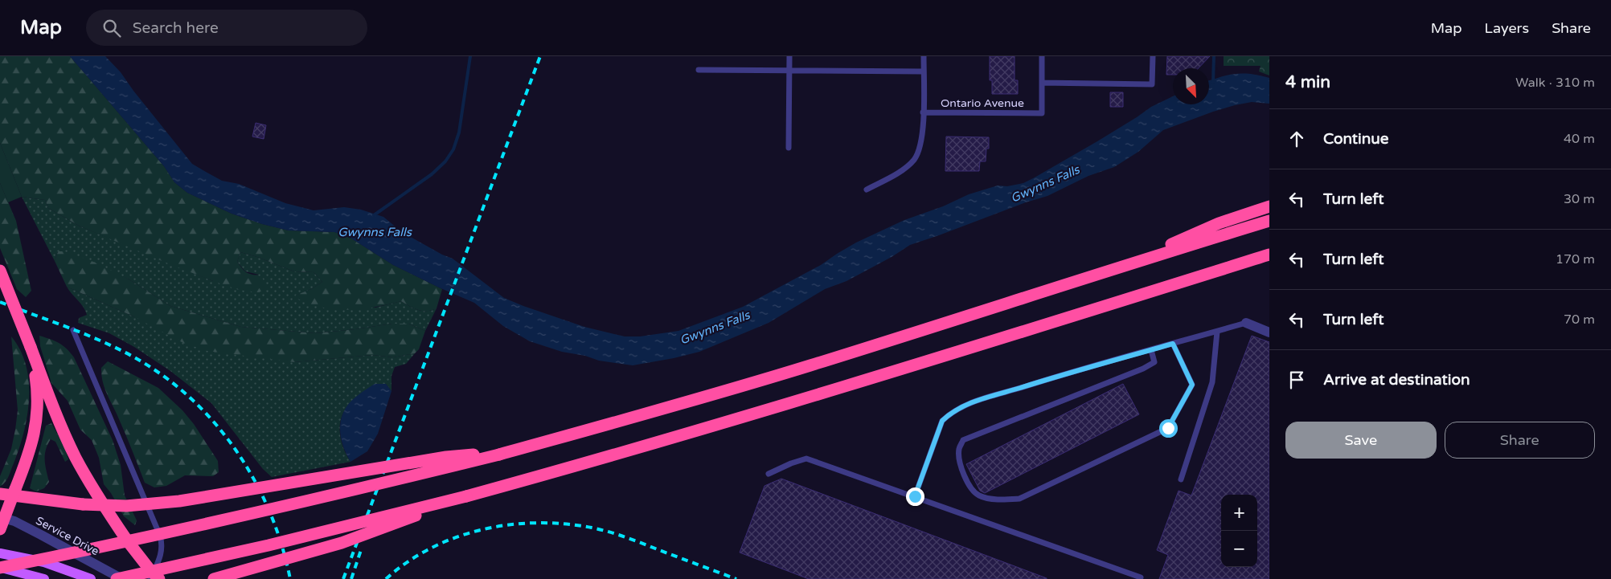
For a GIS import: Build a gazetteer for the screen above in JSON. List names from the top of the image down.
{
  "streets": {
    "street": ["Service Drive"],
    "lane": ["Ontario Avenue"]
  },
  "water": ["Gwynns Falls"],
  "north": "bottom right",
  "page": {
    "header": "Map",
    "search": "Search here",
    "nav": ["Map", "Layers", "Share"],
    "heading": ["4 min", "Walk · 310 m"],
    "list": [
      ["Continue", "40 m"],
      ["Turn left", "30 m"],
      ["Turn left", "170 m"],
      ["Turn left", "70 m"],
      "Arrive at destination"
    ],
    "buttons": ["Save", "Share"],
    "map_buttons": ["+", "−"]
  }
}
